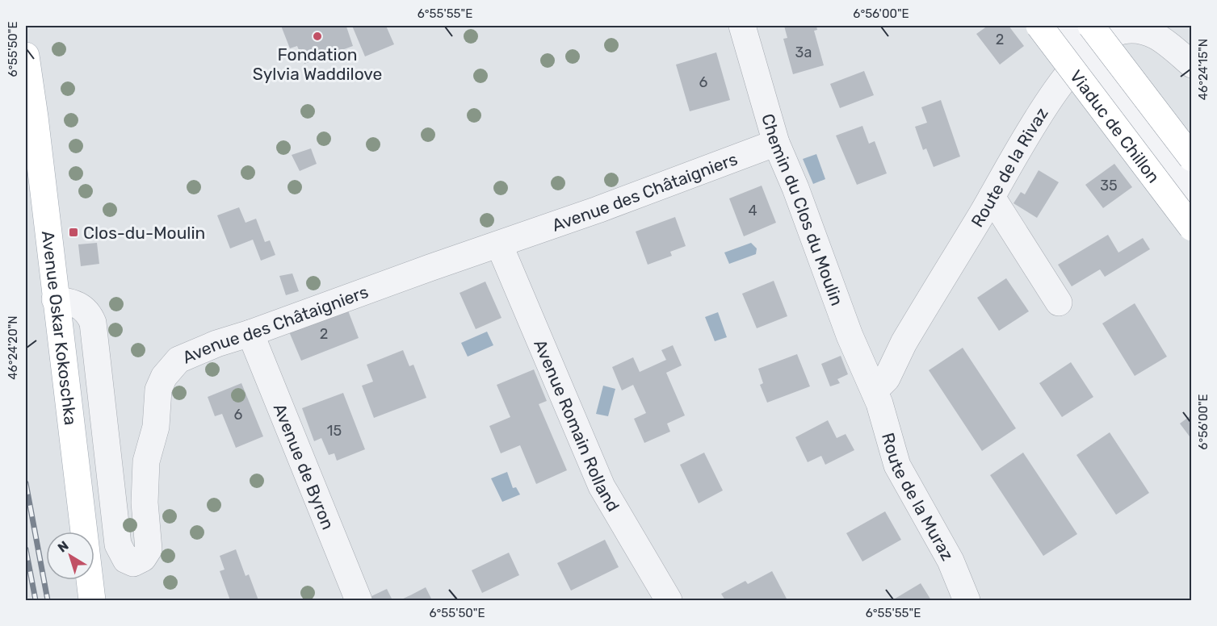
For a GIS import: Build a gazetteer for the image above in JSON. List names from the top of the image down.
{
  "streets": {
    "main road": ["Viaduc de Chillon", "Avenue Oskar Kokoschka"],
    "street": [
      "Route de la Rivaz",
      "Avenue des Châtaigniers",
      "Chemin du Clos du Moulin",
      "Avenue Romain Rolland",
      "Avenue de Byron",
      "Route de la Muraz"
    ]
  },
  "crossings": [
    ["Route de la Rivaz", "Chemin du Clos du Moulin"],
    ["Route de la Rivaz", "Route de la Muraz"],
    ["Avenue des Châtaigniers", "Chemin du Clos du Moulin"],
    ["Avenue des Châtaigniers", "Avenue Oskar Kokoschka"],
    ["Avenue des Châtaigniers", "Avenue Romain Rolland"],
    ["Avenue des Châtaigniers", "Avenue de Byron"],
    ["Chemin du Clos du Moulin", "Route de la Muraz"]
  ],
  "places": {
    "other": ["Fondation Sylvia Waddilove"],
    "transit": ["Clos-du-Moulin"]
  },
  "house_numbers": [
    "2",
    "3a",
    "6",
    "35",
    "4",
    "2",
    "6",
    "15"
  ],
  "north": "top left",
  "coordinates": [
    "6°55'55\"E",
    "6°56'00\"E",
    "6°55'50\"E",
    "46°24'15\"N",
    "46°24'20\"N"
  ]
}
